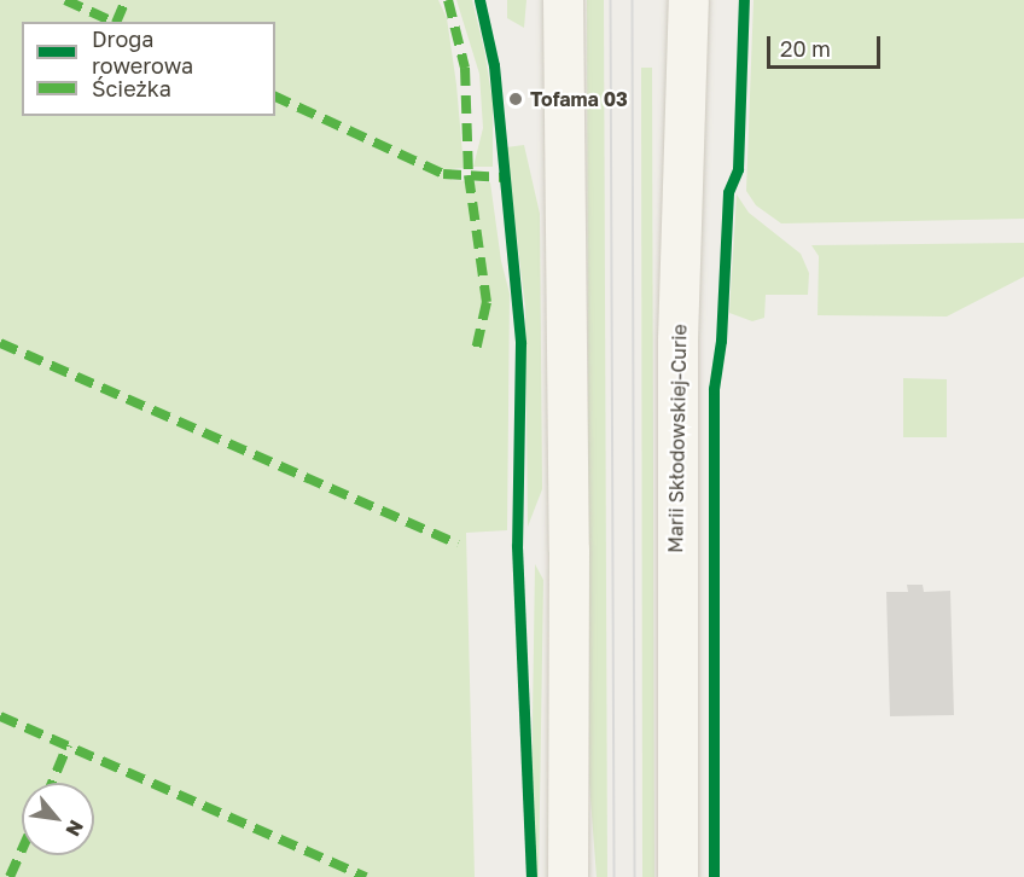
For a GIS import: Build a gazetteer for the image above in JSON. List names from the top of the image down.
{
  "streets": {
    "main road": ["Marii Skłodowskiej-Curie"]
  },
  "places": ["Tofama 03"],
  "legend": ["Droga rowerowa", "Ścieżka"],
  "scale_bar": "20 m",
  "north": "bottom right"
}
